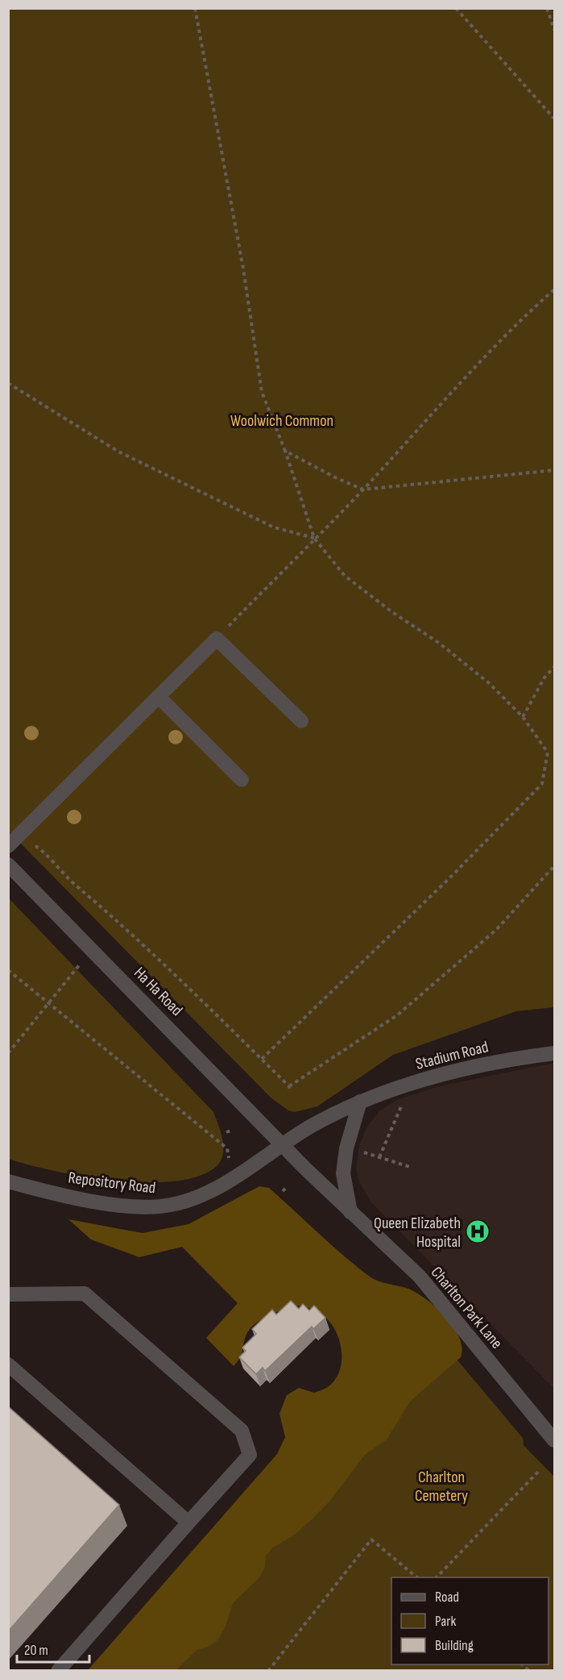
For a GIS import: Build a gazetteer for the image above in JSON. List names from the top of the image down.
{
  "streets": {
    "street": [
      "Ha Ha Road",
      "Stadium Road",
      "Repository Road",
      "Charlton Park Lane"
    ]
  },
  "crossings": [
    ["Ha Ha Road", "Stadium Road"],
    ["Ha Ha Road", "Repository Road"],
    ["Ha Ha Road", "Charlton Park Lane"],
    ["Stadium Road", "Repository Road"],
    ["Stadium Road", "Charlton Park Lane"],
    ["Repository Road", "Charlton Park Lane"]
  ],
  "parks": ["Woolwich Common", "Charlton Cemetery"],
  "places": {
    "hospital": ["Queen Elizabeth Hospital"]
  },
  "legend": ["Road", "Park", "Building"],
  "scale_bar": "20 m"
}
